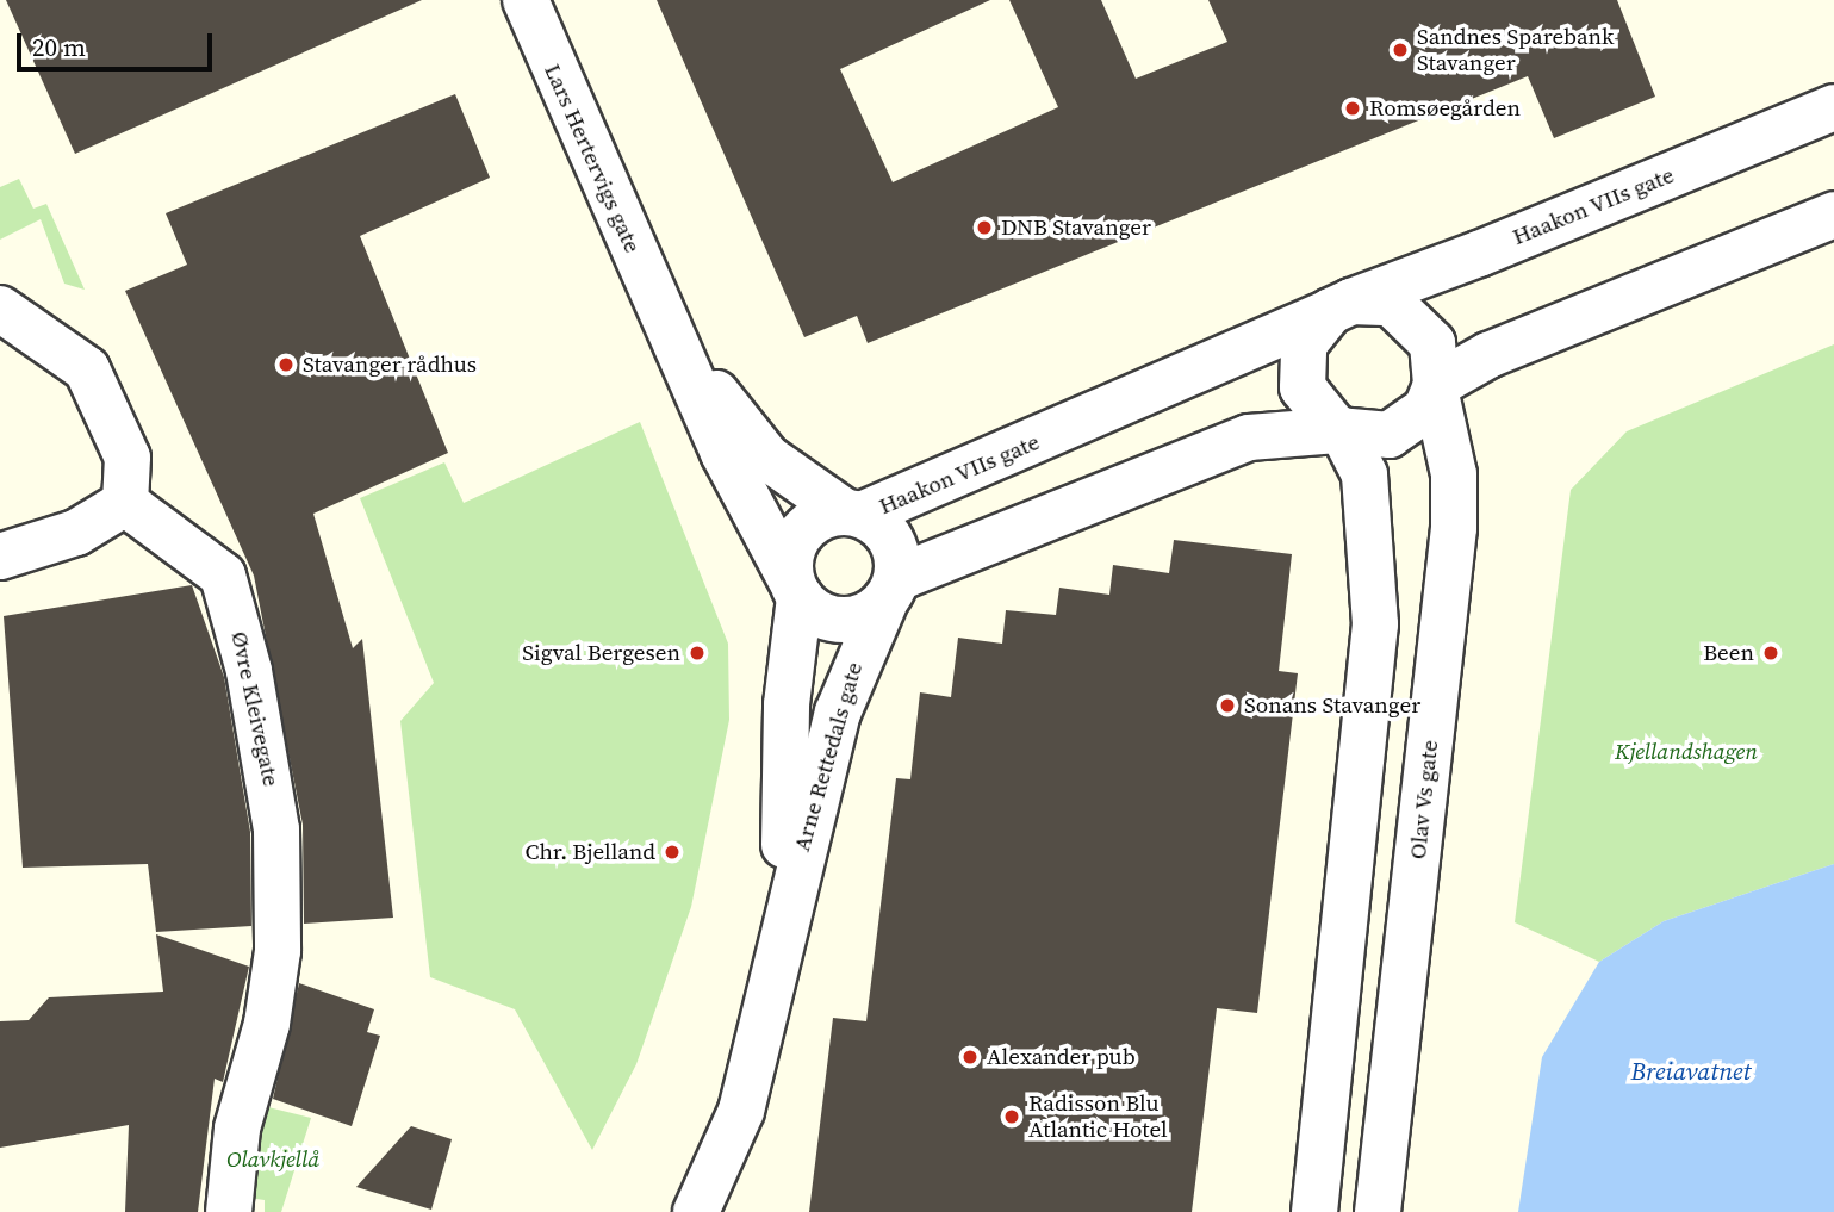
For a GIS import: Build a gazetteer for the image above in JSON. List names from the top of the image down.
{
  "streets": {
    "street": [
      "Lars Hertervigs gate",
      "Haakon VIIs gate",
      "Øvre Kleivegate",
      "Arne Rettedals gate",
      "Olav Vs gate"
    ]
  },
  "crossings": [
    ["Lars Hertervigs gate", "Haakon VIIs gate"],
    ["Lars Hertervigs gate", "Arne Rettedals gate"],
    ["Haakon VIIs gate", "Arne Rettedals gate"],
    ["Haakon VIIs gate", "Olav Vs gate"]
  ],
  "water": ["Breiavatnet"],
  "parks": ["Kjellandshagen", "Olavkjellå"],
  "places": [
    "Sandnes Sparebank Stavanger",
    "Romsøegården",
    "DNB Stavanger",
    "Stavanger rådhus",
    "Sigval Bergesen",
    "Been",
    "Sonans Stavanger",
    "Chr. Bjelland",
    "Alexander pub",
    "Radisson Blu Atlantic Hotel"
  ],
  "scale_bar": "20 m"
}
